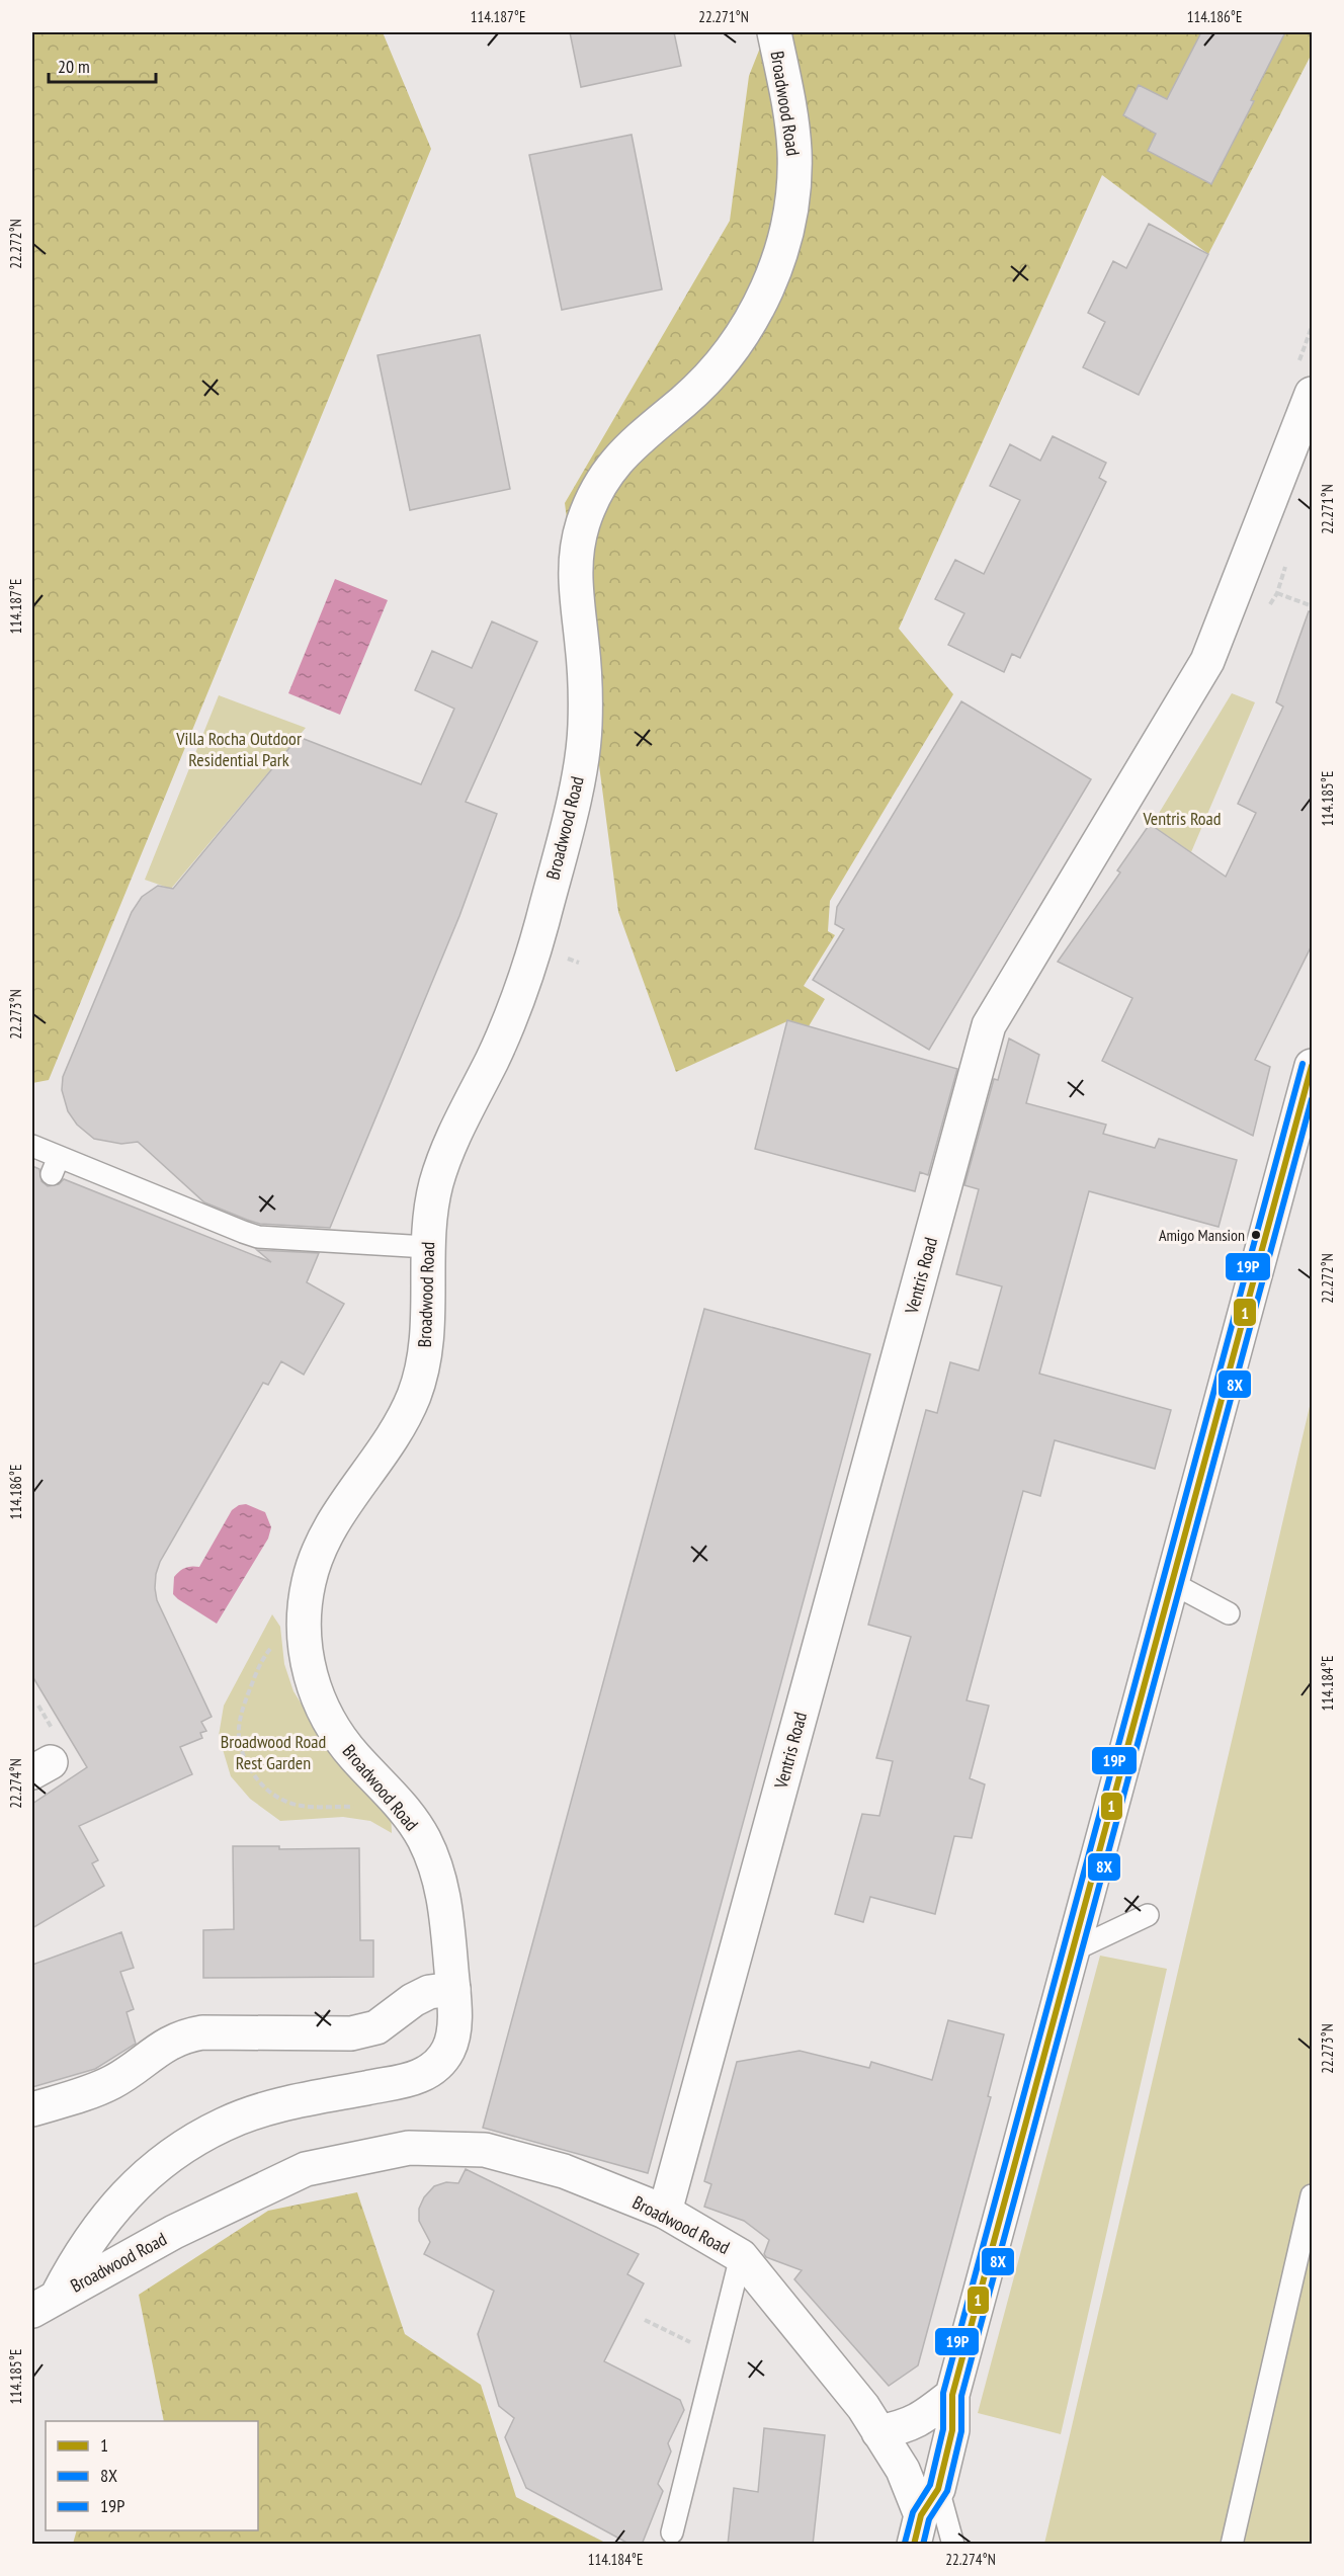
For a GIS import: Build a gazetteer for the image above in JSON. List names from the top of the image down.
{
  "streets": {
    "street": ["Broadwood Road", "Ventris Road"]
  },
  "crossings": [
    ["Broadwood Road", "Ventris Road"]
  ],
  "parks": ["Villa Rocha Outdoor Residential Park", "Ventris Road", "Broadwood Road Rest Garden"],
  "places": ["Amigo Mansion"],
  "lines": ["transit line 19P", "transit line 1", "transit line 8X"],
  "legend": ["1", "8X", "19P"],
  "scale_bar": "20 m",
  "coordinates": [
    "114.187°E",
    "22.271°N",
    "114.186°E",
    "22.272°N",
    "114.185°E",
    "22.273°N",
    "114.184°E",
    "22.274°N"
  ]
}
